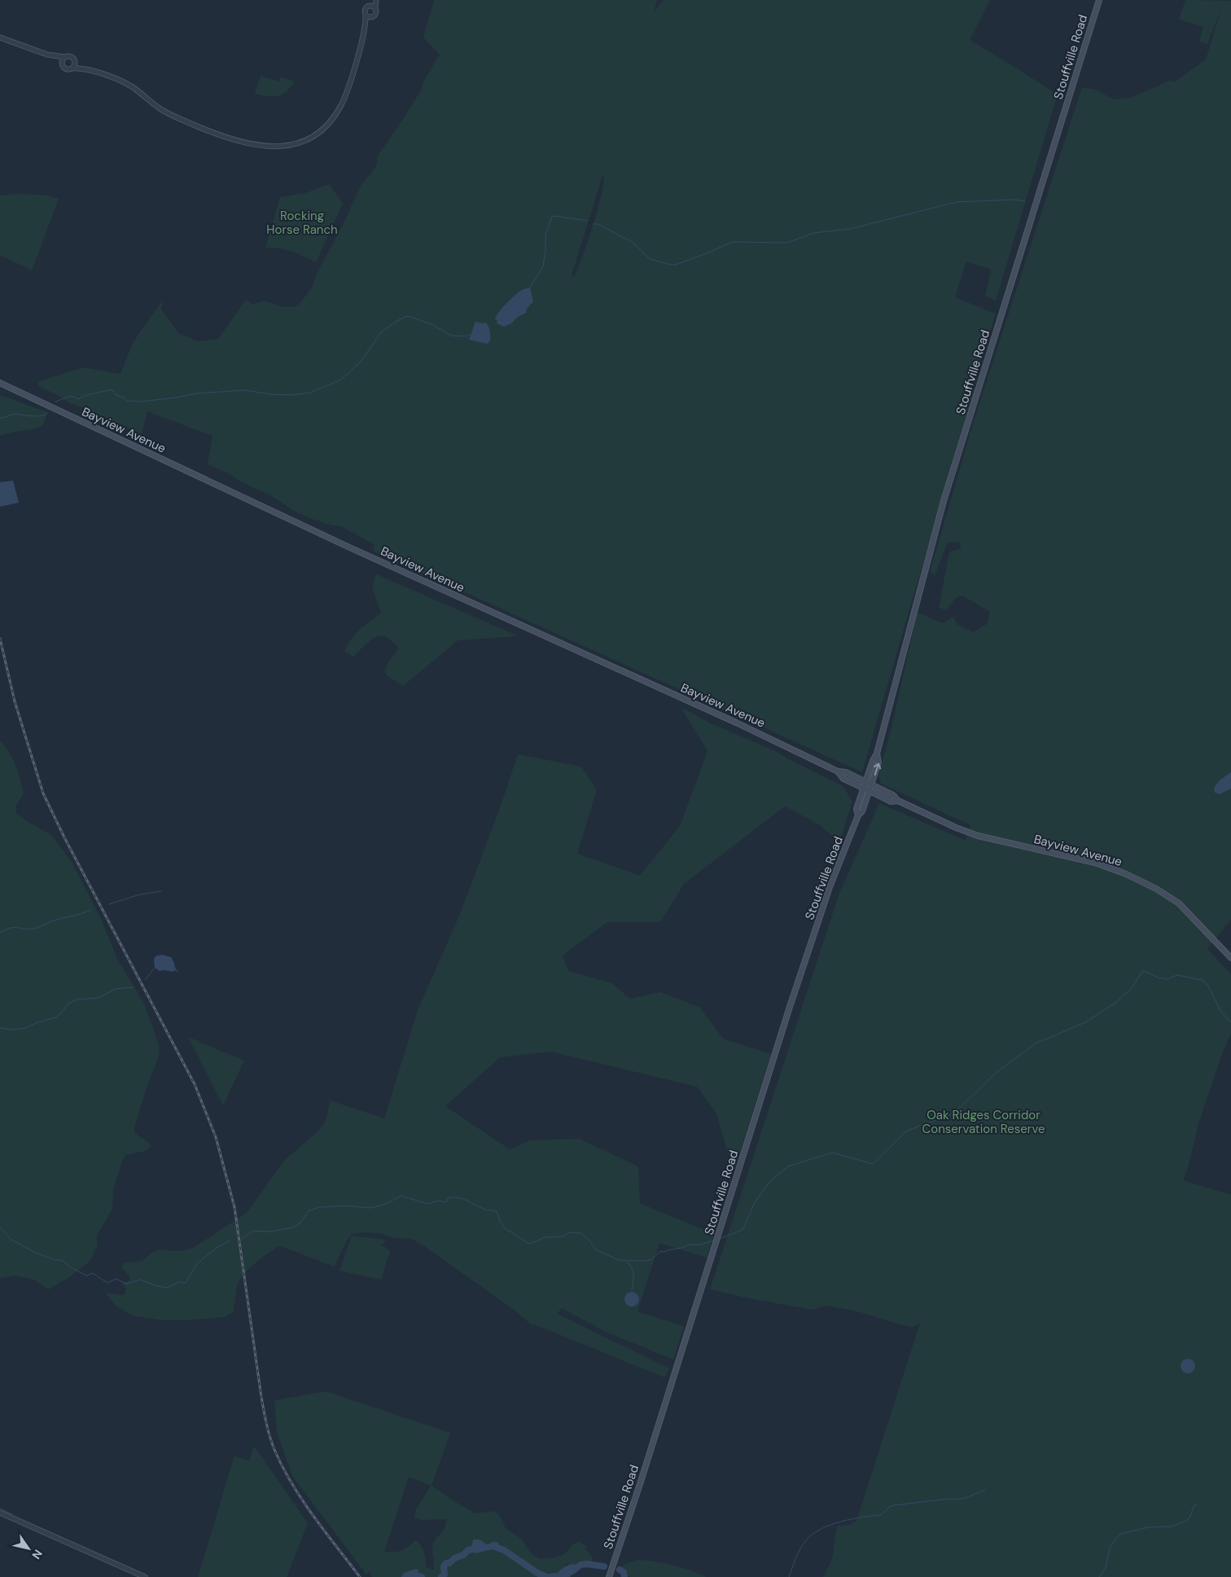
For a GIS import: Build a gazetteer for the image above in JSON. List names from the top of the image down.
{
  "streets": {
    "main road": ["Stouffville Road", "Bayview Avenue"]
  },
  "crossings": [
    ["Stouffville Road", "Bayview Avenue"]
  ],
  "parks": ["Rocking Horse Ranch", "Oak Ridges Corridor Conservation Reserve"],
  "north": "bottom right"
}
